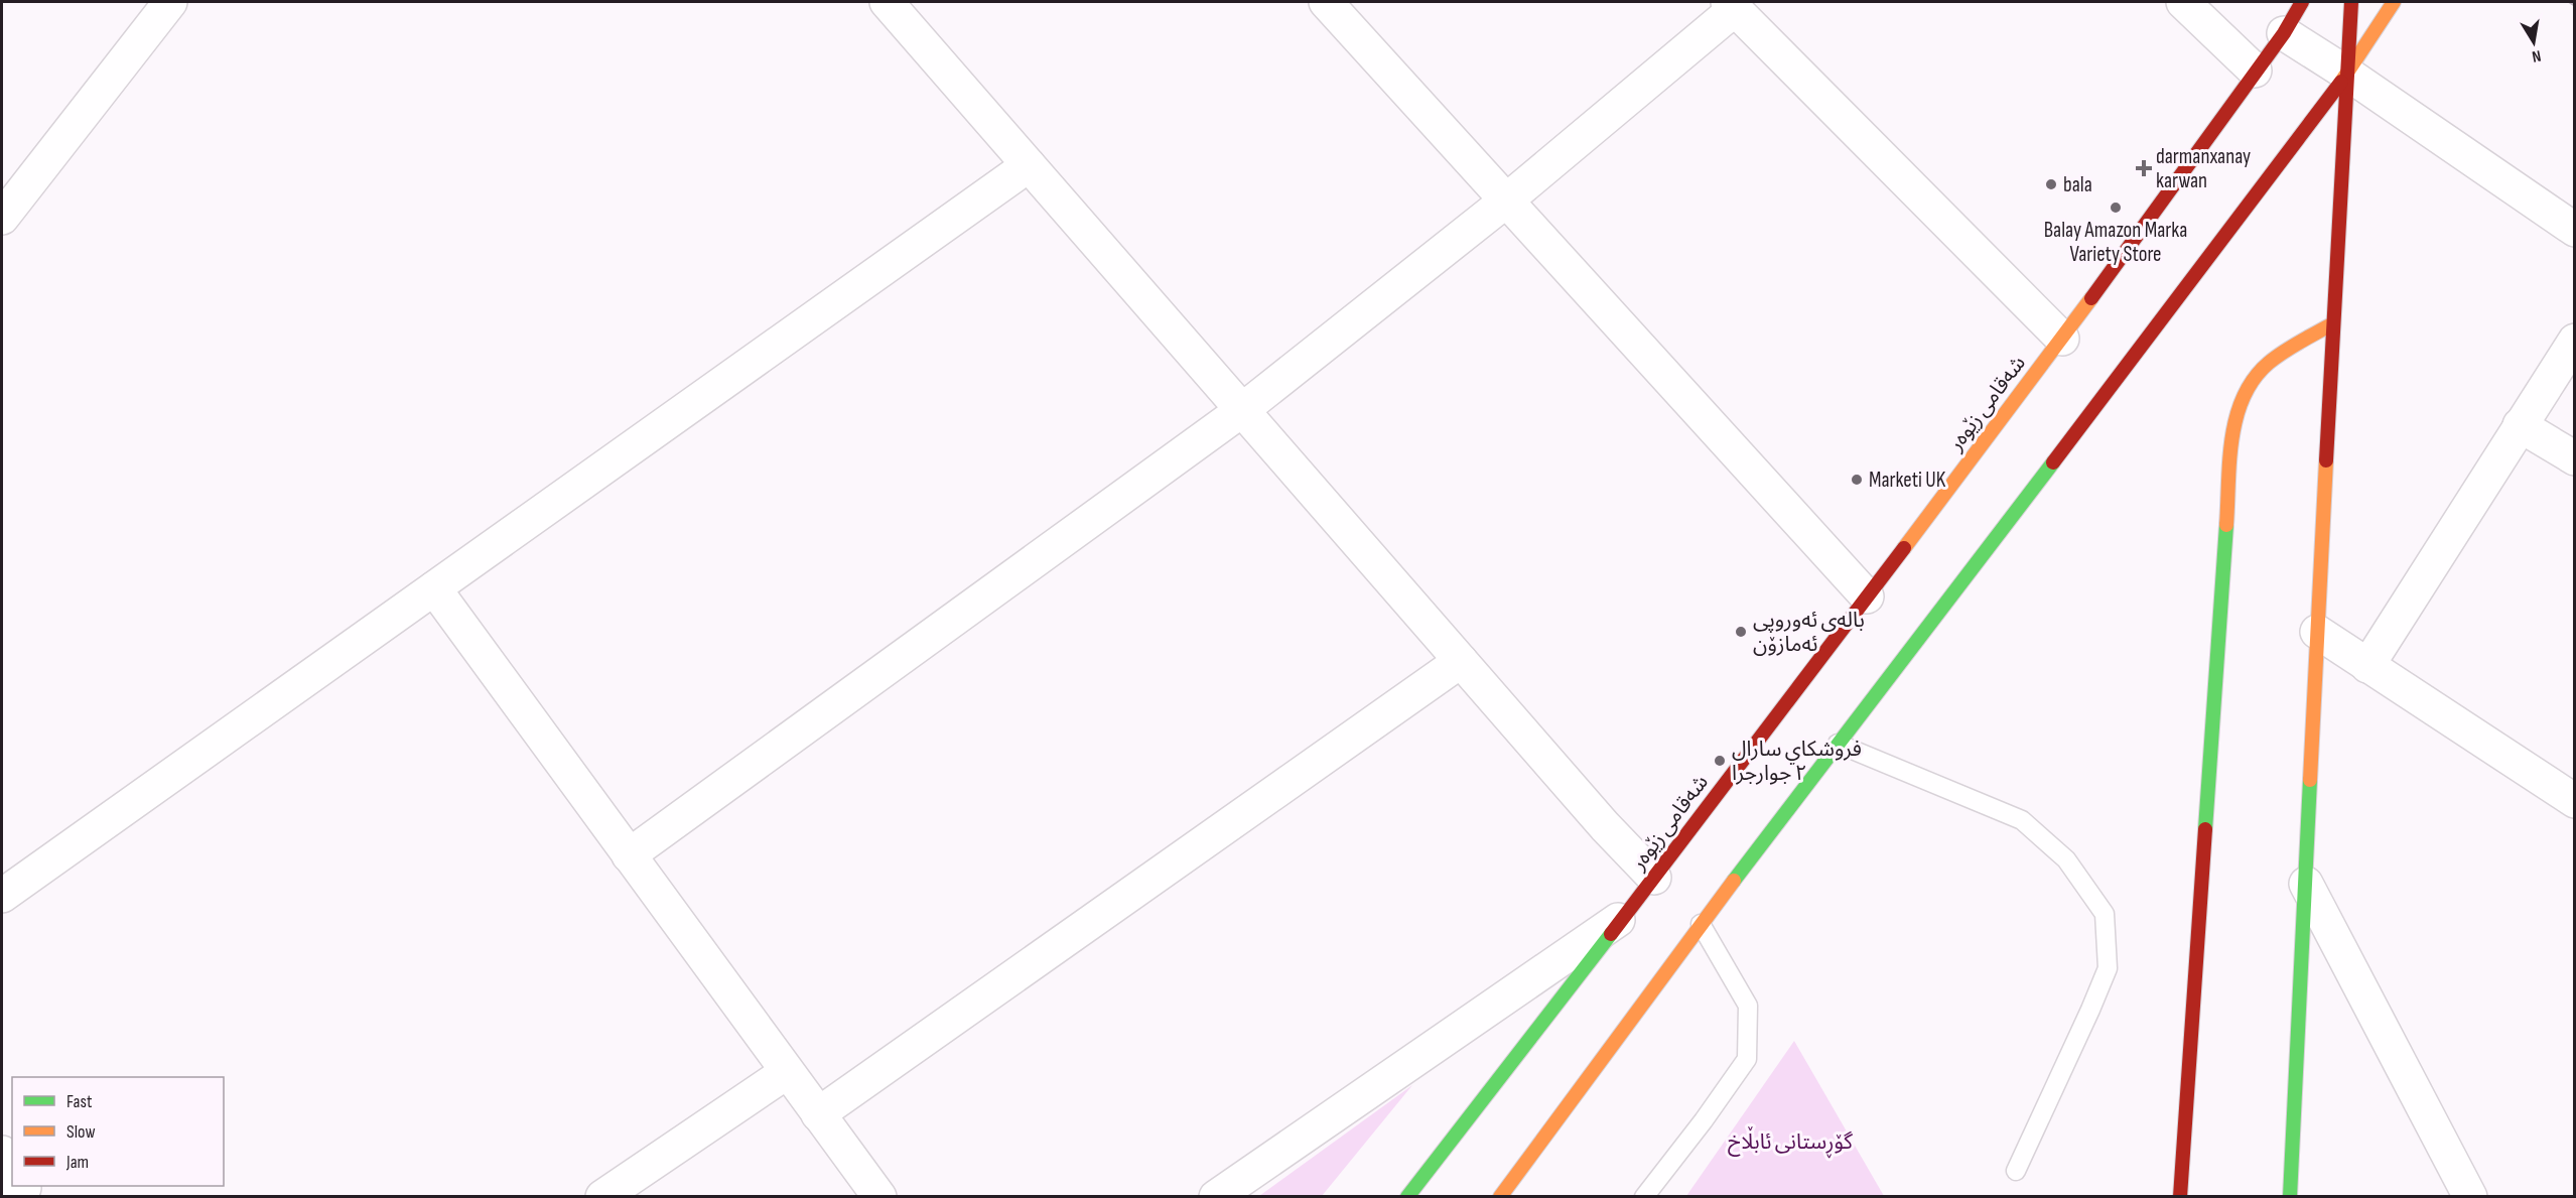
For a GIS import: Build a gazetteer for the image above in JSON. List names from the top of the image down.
{
  "streets": {
    "main road": ["شەقامی زێوەر"]
  },
  "parks": ["گۆڕستانی ئابڵاخ"],
  "places": {
    "health": ["darmanxanay karwan"],
    "other": [
      "bala",
      "Balay Amazon Marka Variety Store",
      "Marketi UK",
      "بالەی ئەوروپی ئەمازۆن",
      "فروشكاي سارال ٢ جوارجرا"
    ]
  },
  "legend": ["Fast", "Slow", "Jam"],
  "north": "bottom"
}
